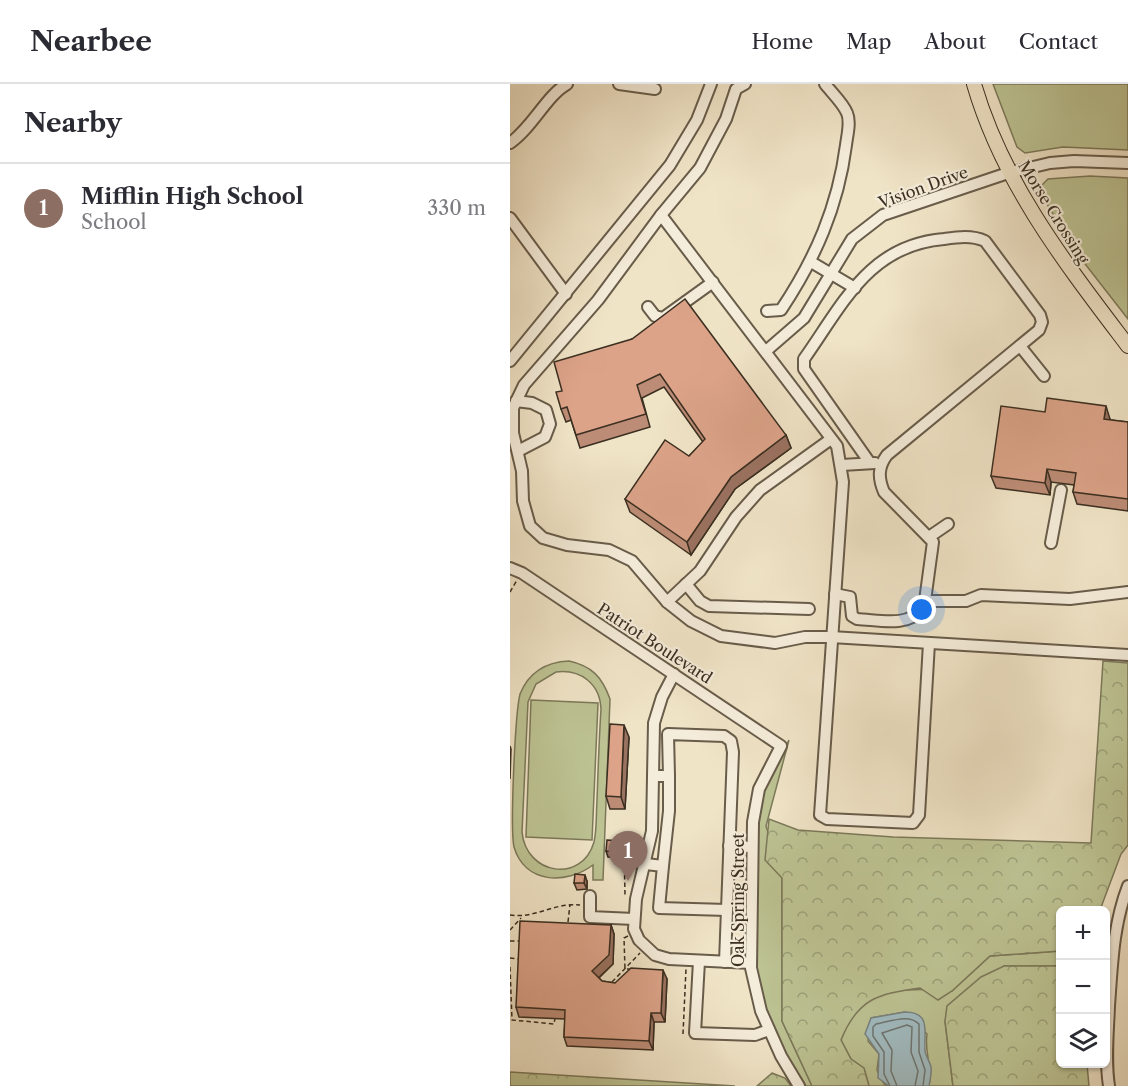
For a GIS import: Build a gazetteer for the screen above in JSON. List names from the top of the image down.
{
  "streets": {
    "main road": ["Morse Crossing"],
    "street": ["Vision Drive", "Patriot Boulevard", "Oak Spring Street"]
  },
  "crossings": [
    ["Vision Drive", "Morse Crossing"],
    ["Patriot Boulevard", "Oak Spring Street"]
  ],
  "page": {
    "header": "Nearbee",
    "nav": [
      "Home",
      "Map",
      "About",
      "Contact"
    ],
    "heading": "Nearby",
    "list": [
      {
        "mark": "1",
        "name": "Mifflin High School",
        "note": "School",
        "value": "330 m"
      }
    ],
    "pins": "1",
    "map_buttons": ["+", "−"]
  }
}
